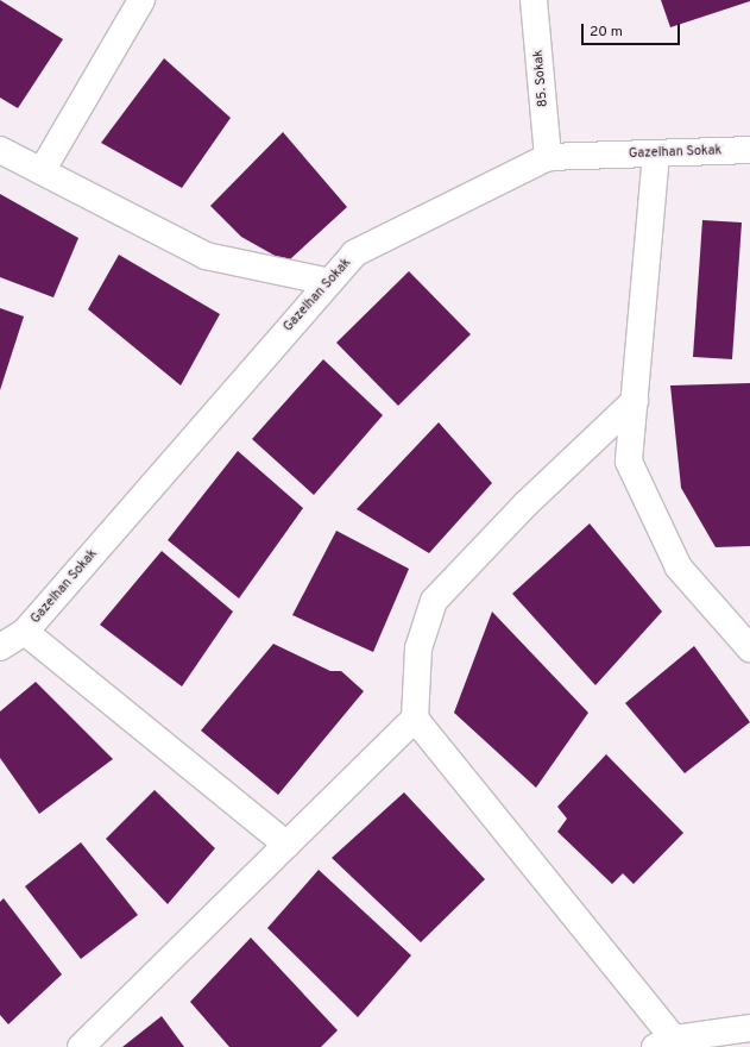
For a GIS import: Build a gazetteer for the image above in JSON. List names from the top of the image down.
{
  "streets": {
    "street": ["85. Sokak", "Gazelhan Sokak"]
  },
  "crossings": [
    ["85. Sokak", "Gazelhan Sokak"]
  ],
  "scale_bar": "20 m"
}
